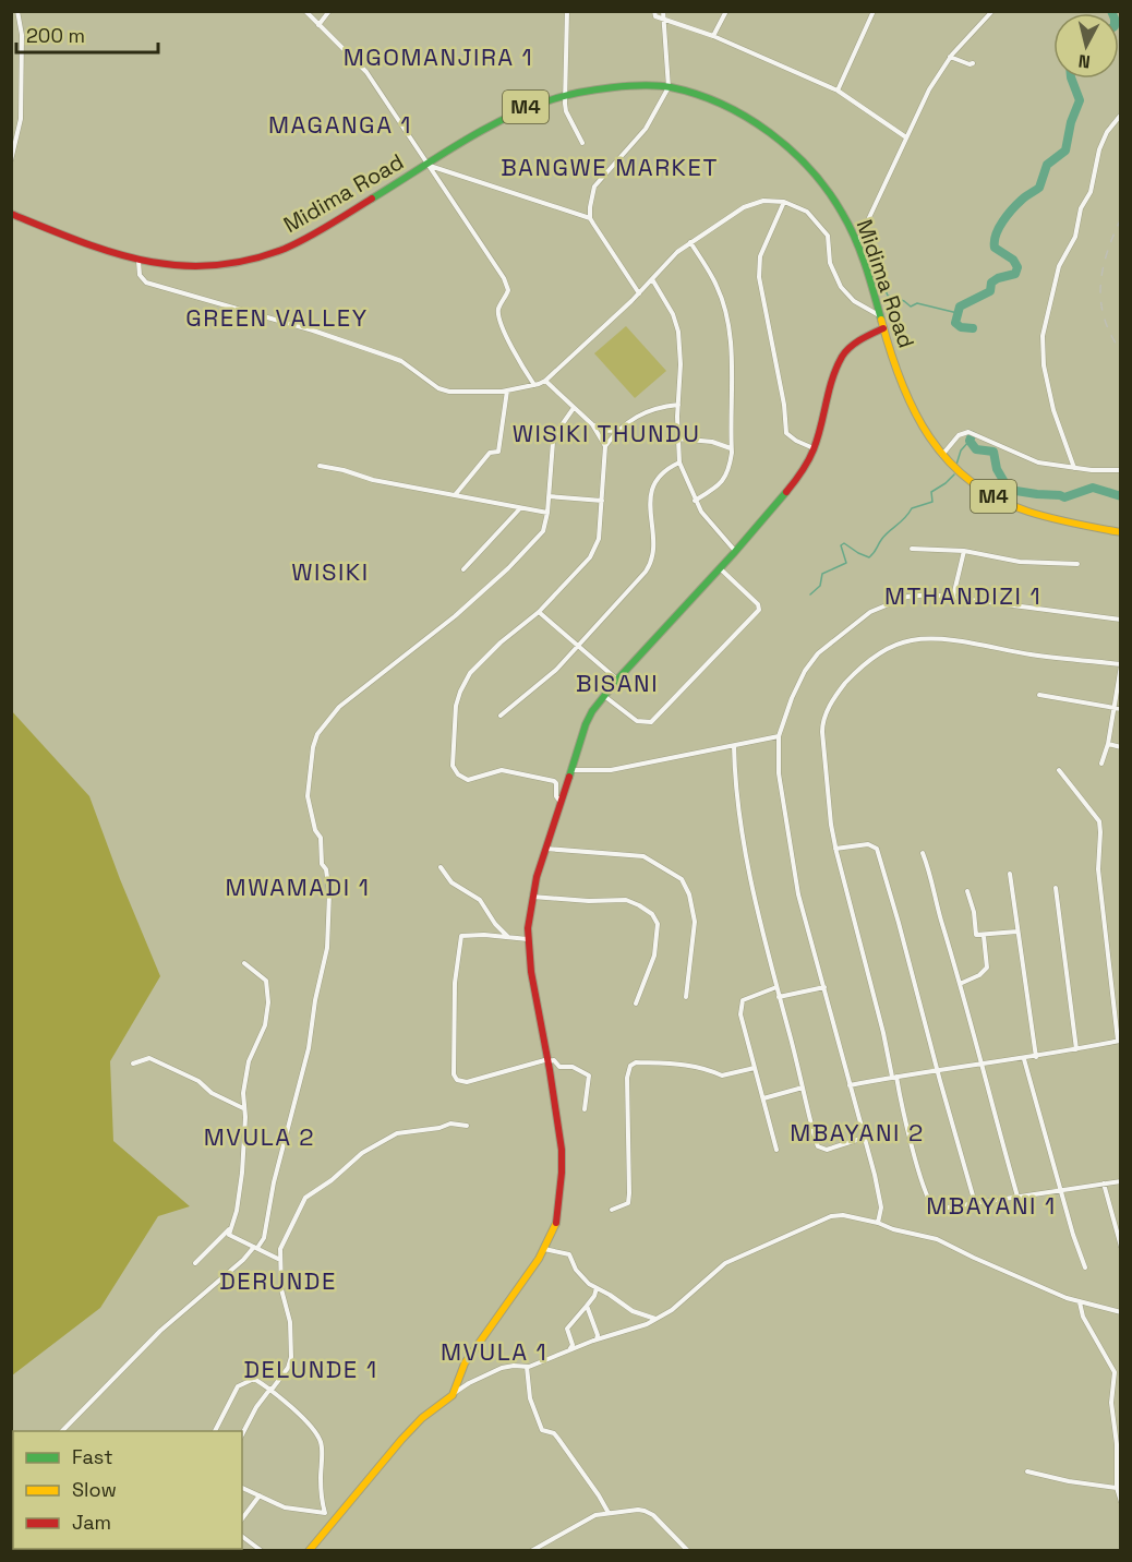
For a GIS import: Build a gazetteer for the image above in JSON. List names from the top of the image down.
{
  "streets": {
    "street": ["M4", "Midima Road"]
  },
  "districts": [
    "MGOMANJIRA 1",
    "MAGANGA 1",
    "BANGWE MARKET",
    "GREEN VALLEY",
    "WISIKI THUNDU",
    "WISIKI",
    "MTHANDIZI 1",
    "BISANI",
    "MWAMADI 1",
    "MBAYANI 2",
    "MVULA 2",
    "MBAYANI 1",
    "DERUNDE",
    "MVULA 1",
    "DELUNDE 1"
  ],
  "legend": ["Fast", "Slow", "Jam"],
  "scale_bar": "200 m",
  "north": "bottom"
}
